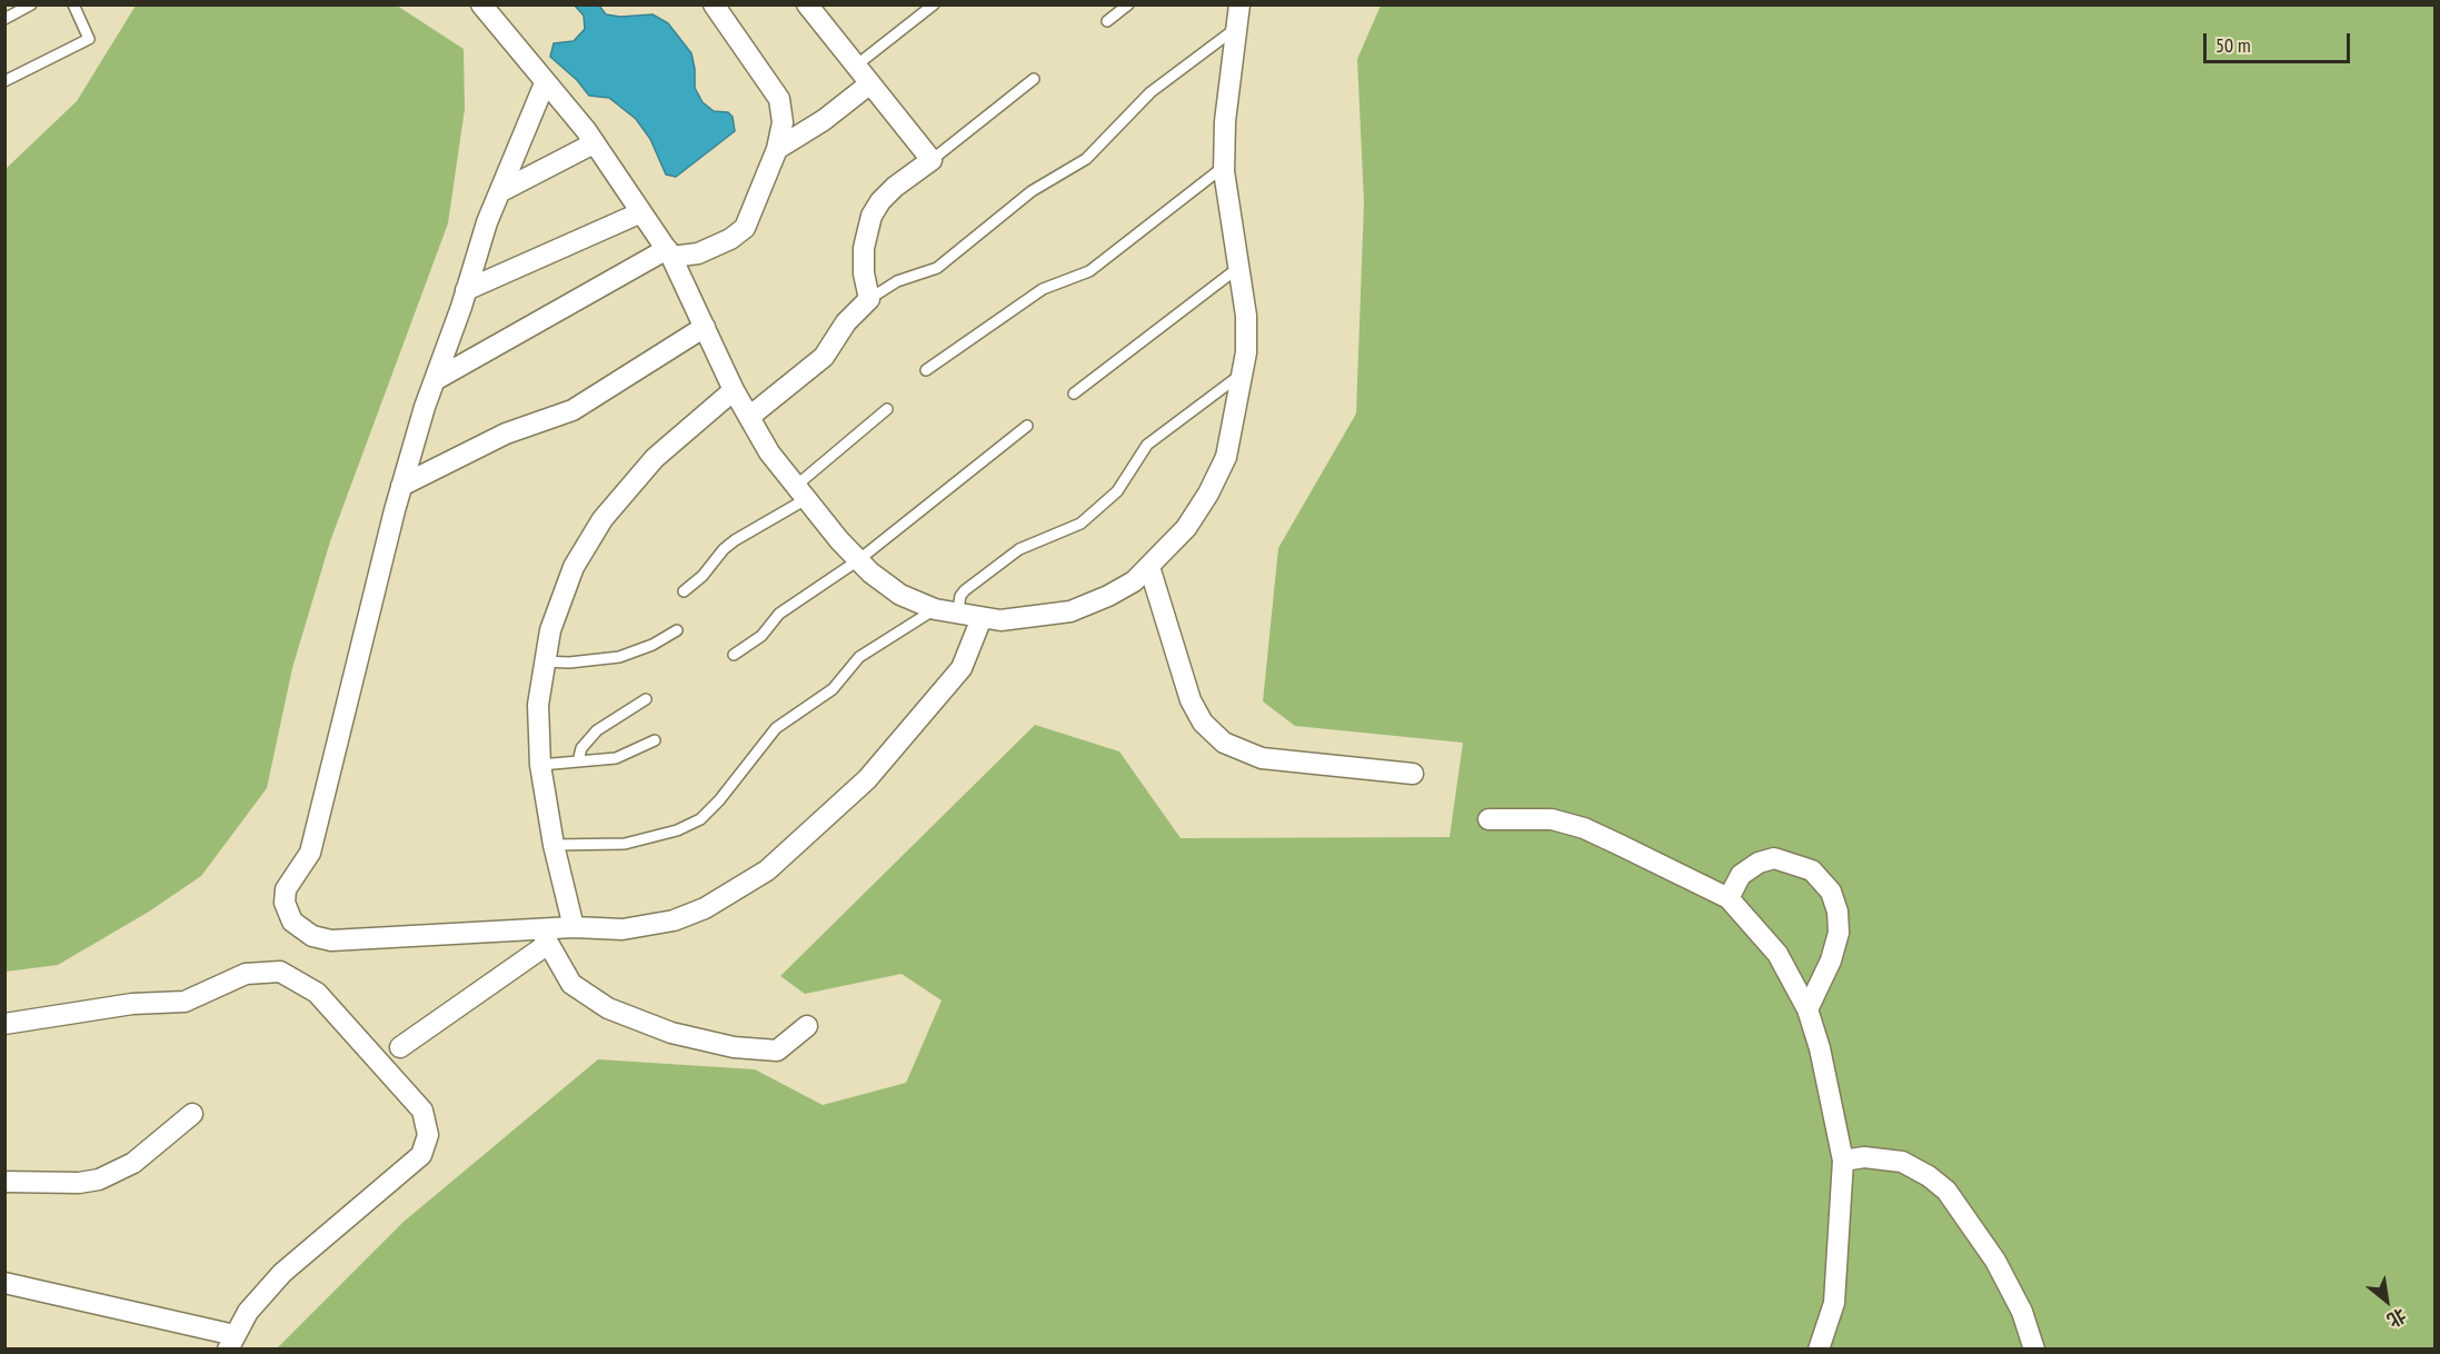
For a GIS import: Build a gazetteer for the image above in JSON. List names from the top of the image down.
{
  "scale_bar": "50 m",
  "north": "bottom right"
}
